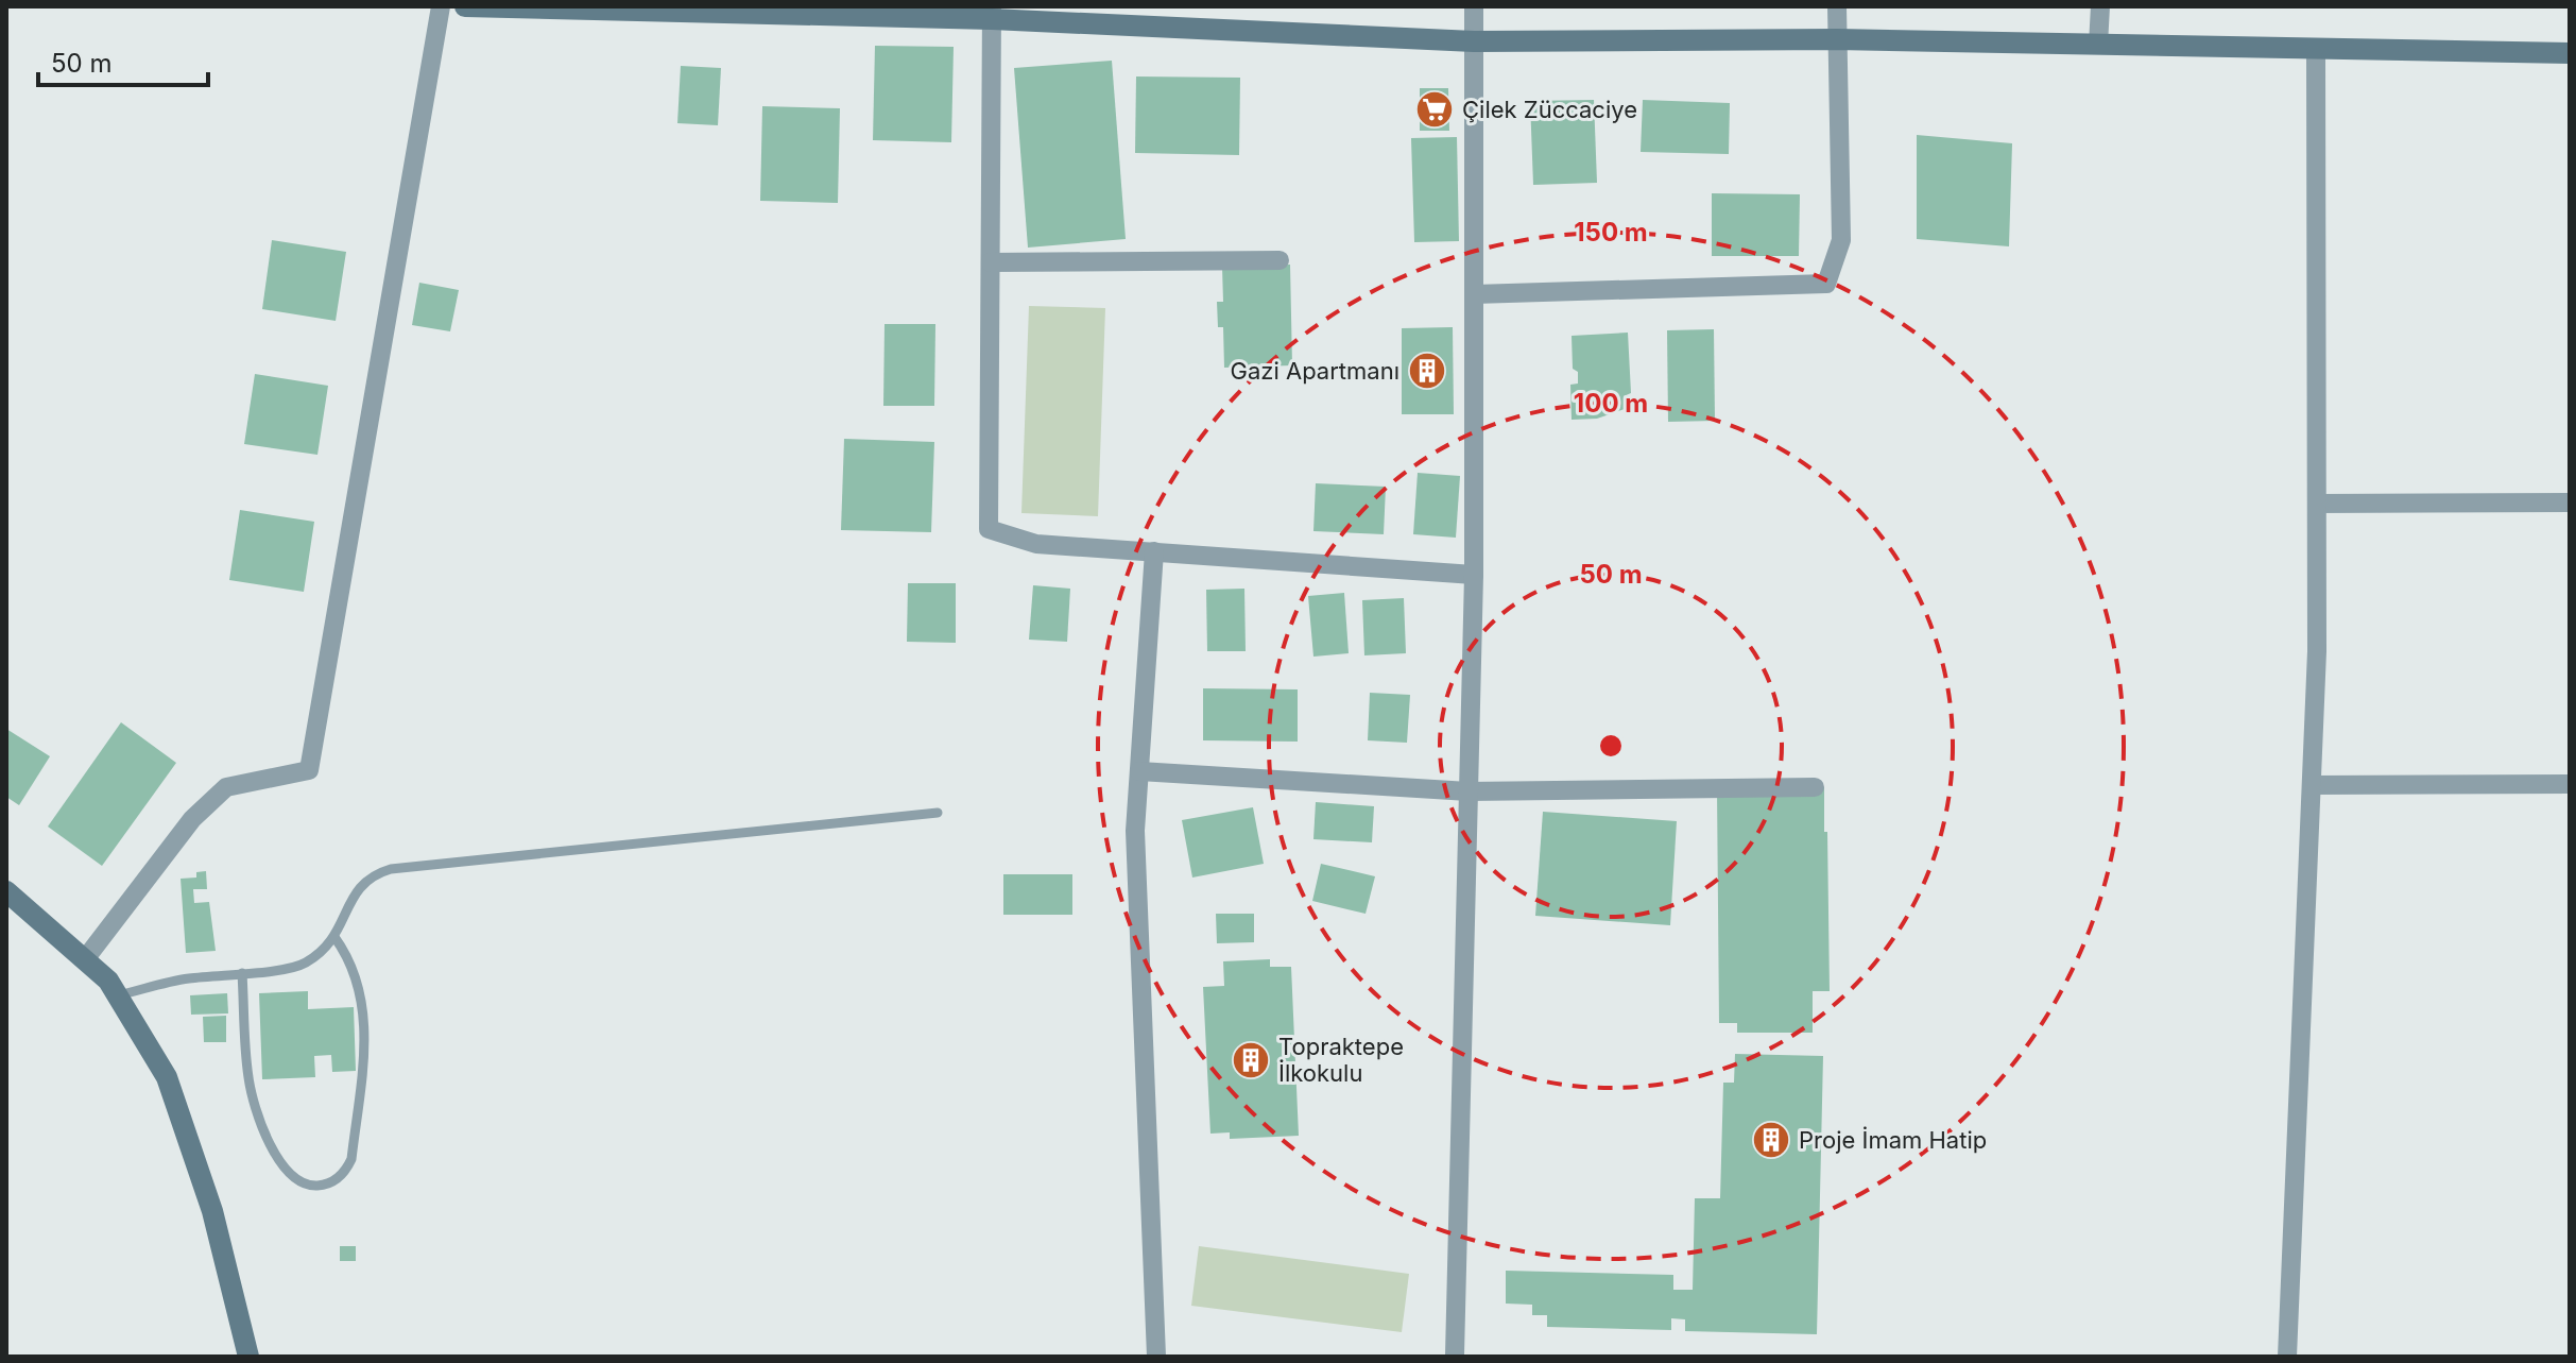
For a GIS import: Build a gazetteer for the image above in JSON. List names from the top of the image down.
{
  "places": {
    "supermarket": ["Çilek Züccaciye"],
    "building": ["Gazi Apartmanı", "Topraktepe İlkokulu", "Proje İmam Hatip"]
  },
  "scale_bar": "50 m",
  "rings": ["150 m", "100 m", "50 m"]
}
